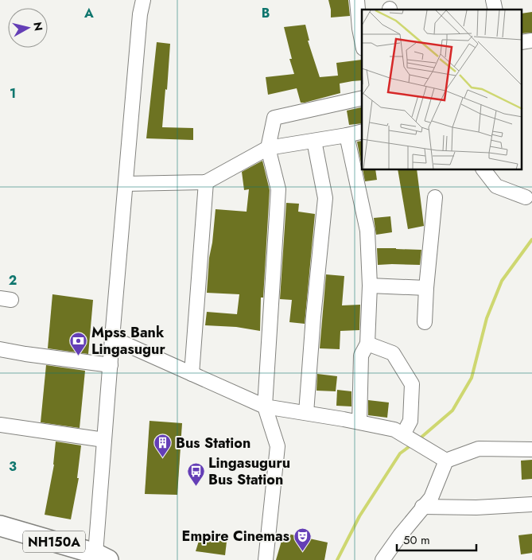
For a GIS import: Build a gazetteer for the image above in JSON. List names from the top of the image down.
{
  "streets": {
    "highway": ["NH150A"]
  },
  "places": {
    "bank": ["Mpss Bank Lingasugur"],
    "building": ["Bus Station"],
    "bus stop": ["Lingasuguru Bus Station"],
    "theatre": ["Empire Cinemas"]
  },
  "scale_bar": "50 m",
  "north": "right",
  "grid": {
    "columns": ["A", "B"],
    "rows": ["1", "2", "3"]
  }
}
